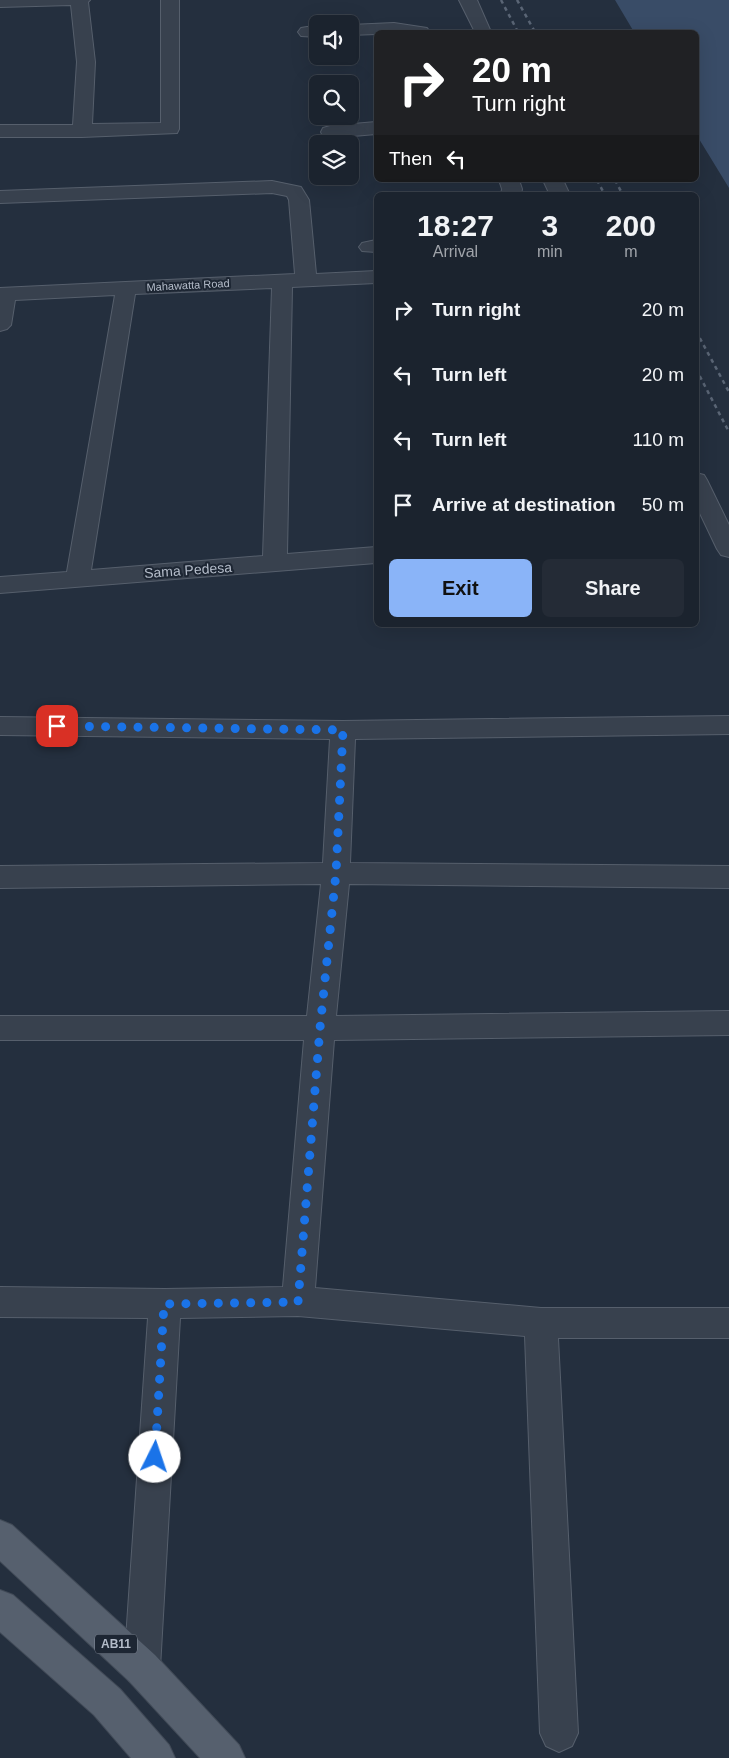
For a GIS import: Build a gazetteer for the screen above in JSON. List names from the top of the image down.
{
  "streets": {
    "main road": ["AB11"],
    "street": ["Mahawatta Road", "Sama Pedesa"]
  },
  "page": {
    "turn": ["20 m", "Turn right"],
    "then": "Then",
    "eta": [
      "18:27",
      "Arrival",
      "3",
      "min",
      "200",
      "m"
    ],
    "list": [
      {
        "name": "Turn right",
        "value": "20 m"
      },
      {
        "name": "Turn left",
        "value": "20 m"
      },
      {
        "name": "Turn left",
        "value": "110 m"
      },
      {
        "name": "Arrive at destination",
        "value": "50 m"
      }
    ],
    "buttons": ["Exit", "Share"]
  }
}
